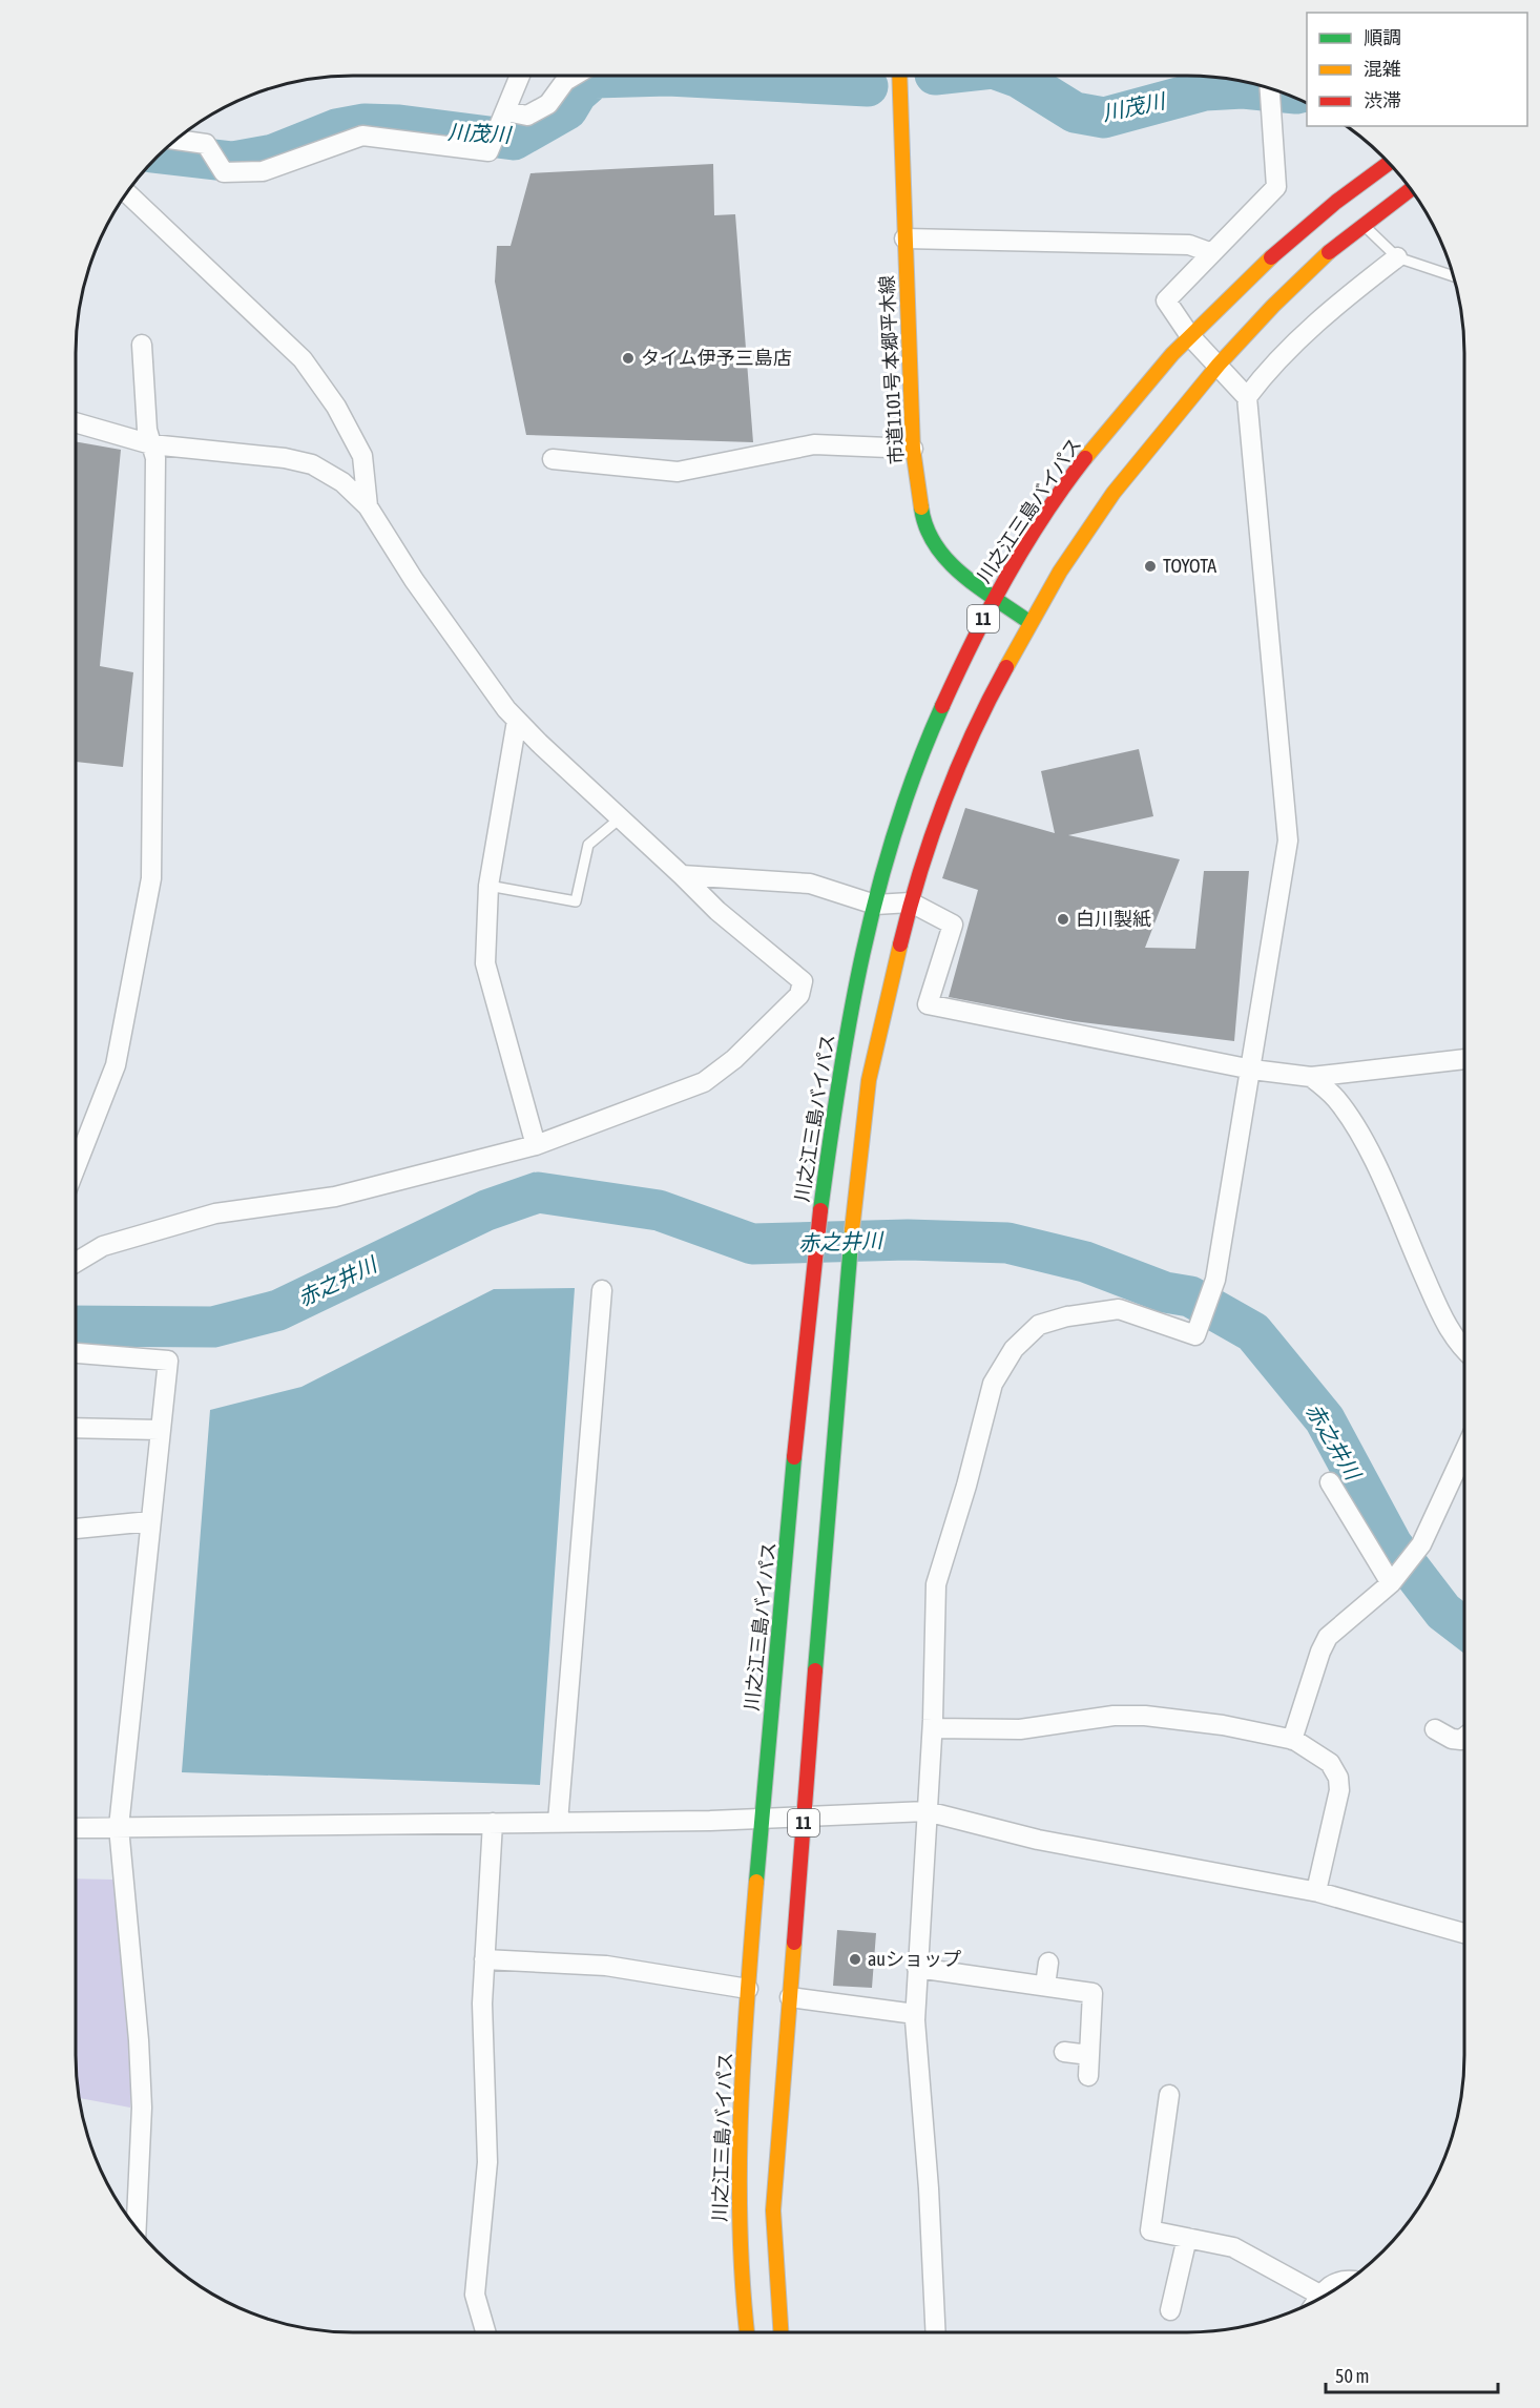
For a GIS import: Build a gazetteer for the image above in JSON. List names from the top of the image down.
{
  "streets": {
    "main road": ["市道1101号 本郷平木線", "川之江三島バイパス", "11"]
  },
  "crossings": [
    ["市道1101号 本郷平木線", "川之江三島バイパス"],
    ["市道1101号 本郷平木線", "11"]
  ],
  "water": ["川茂川", "赤之井川"],
  "places": [
    "タイム伊予三島店",
    "TOYOTA",
    "白川製紙",
    "auショップ"
  ],
  "legend": ["順調", "混雑", "渋滞"],
  "scale_bar": "50 m"
}
